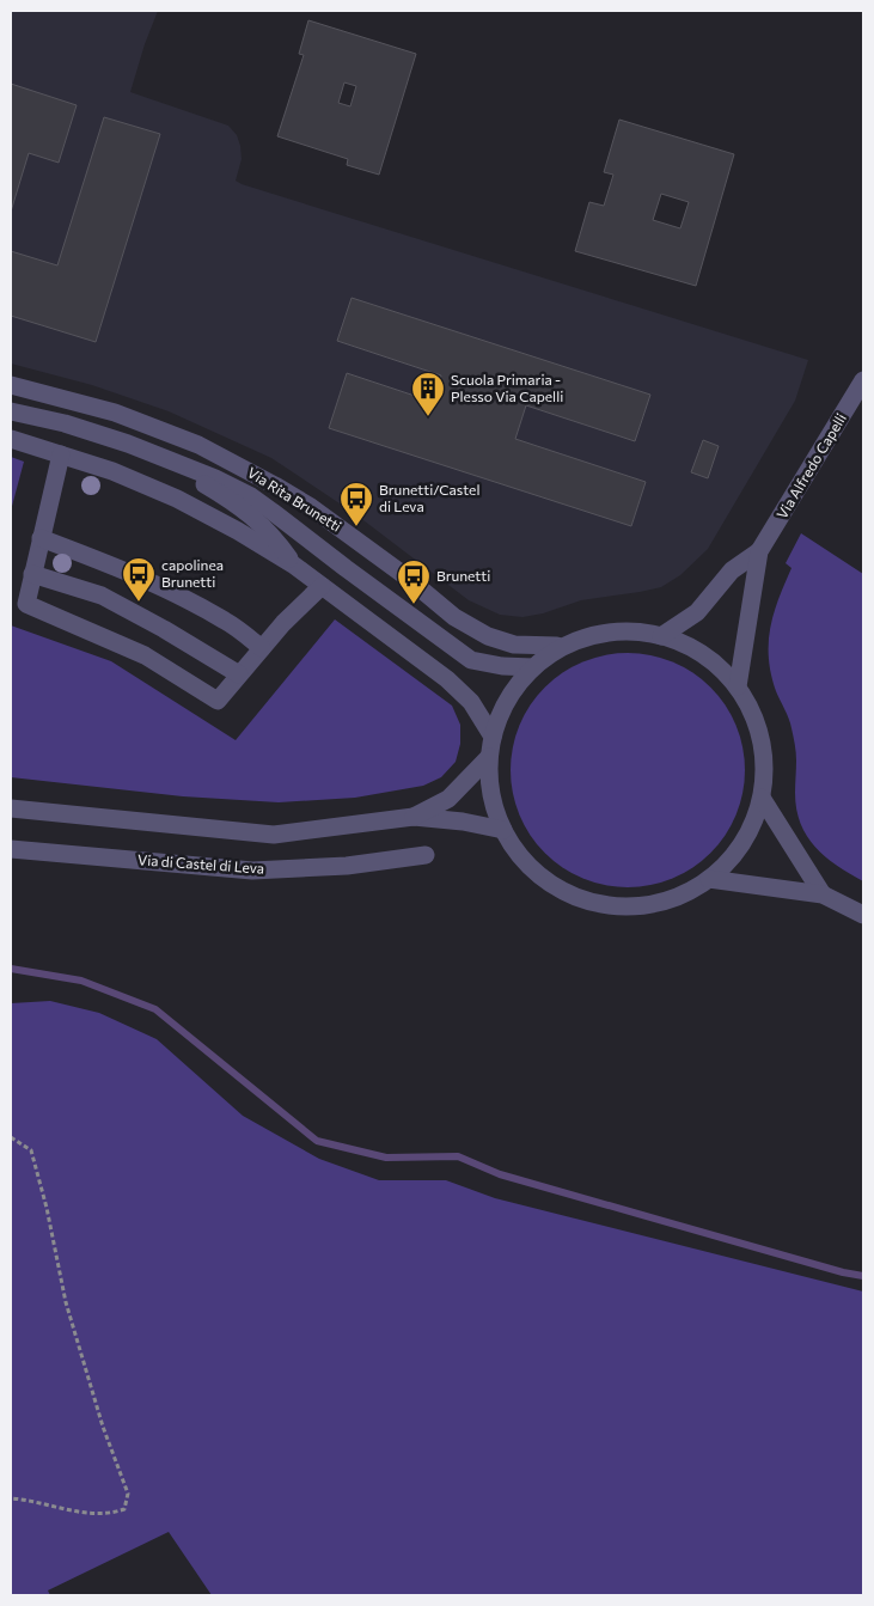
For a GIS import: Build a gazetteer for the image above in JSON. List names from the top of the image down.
{
  "streets": {
    "street": ["Via Alfredo Capelli", "Via Rita Brunetti", "Via di Castel di Leva"]
  },
  "places": {
    "building": ["Scuola Primaria - Plesso Via Capelli"],
    "bus stop": ["Brunetti/Castel di Leva", "capolinea Brunetti", "Brunetti"]
  }
}
